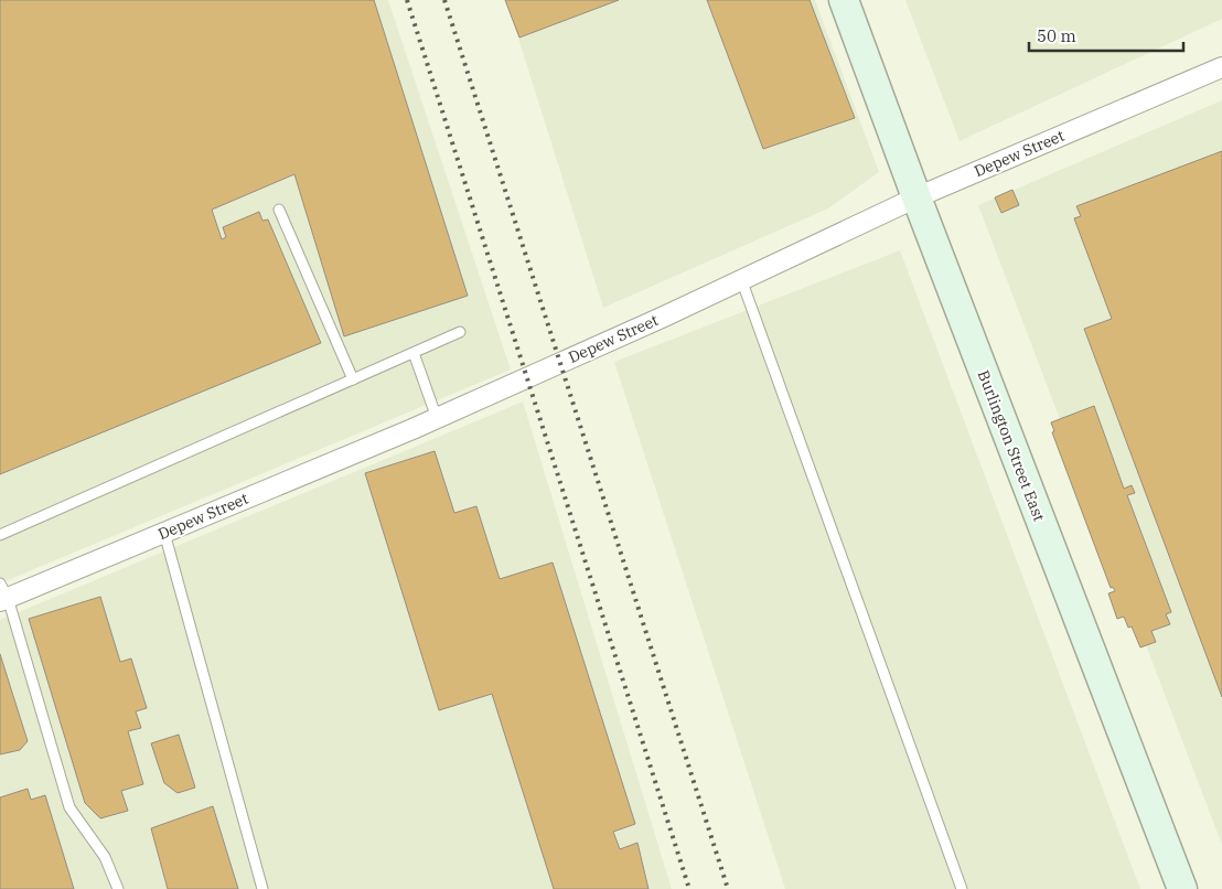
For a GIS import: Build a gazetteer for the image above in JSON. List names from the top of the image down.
{
  "streets": {
    "main road": ["Burlington Street East"],
    "street": ["Depew Street"]
  },
  "crossings": [
    ["Depew Street", "Burlington Street East"]
  ],
  "scale_bar": "50 m"
}
